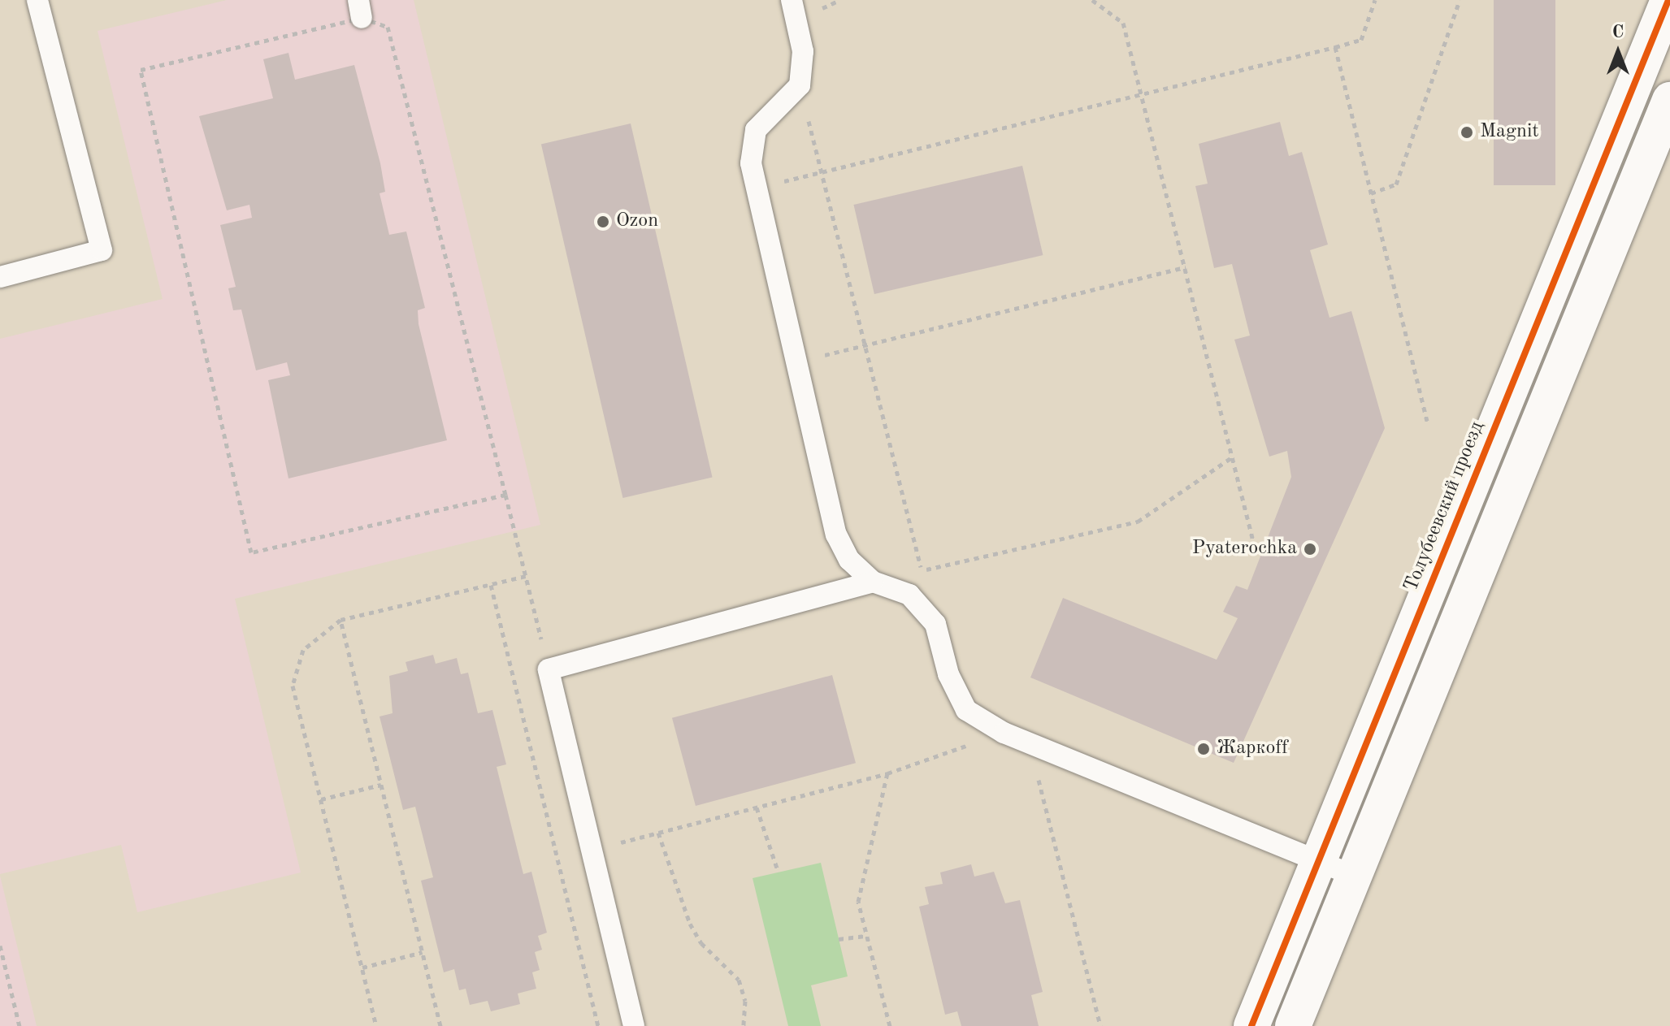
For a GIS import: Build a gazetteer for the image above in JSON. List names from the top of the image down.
{
  "streets": {
    "street": ["Толубеевский проезд"]
  },
  "places": [
    "Magnit",
    "Ozon",
    "Pyaterochka",
    "Жаркoff"
  ],
  "north": "top"
}
